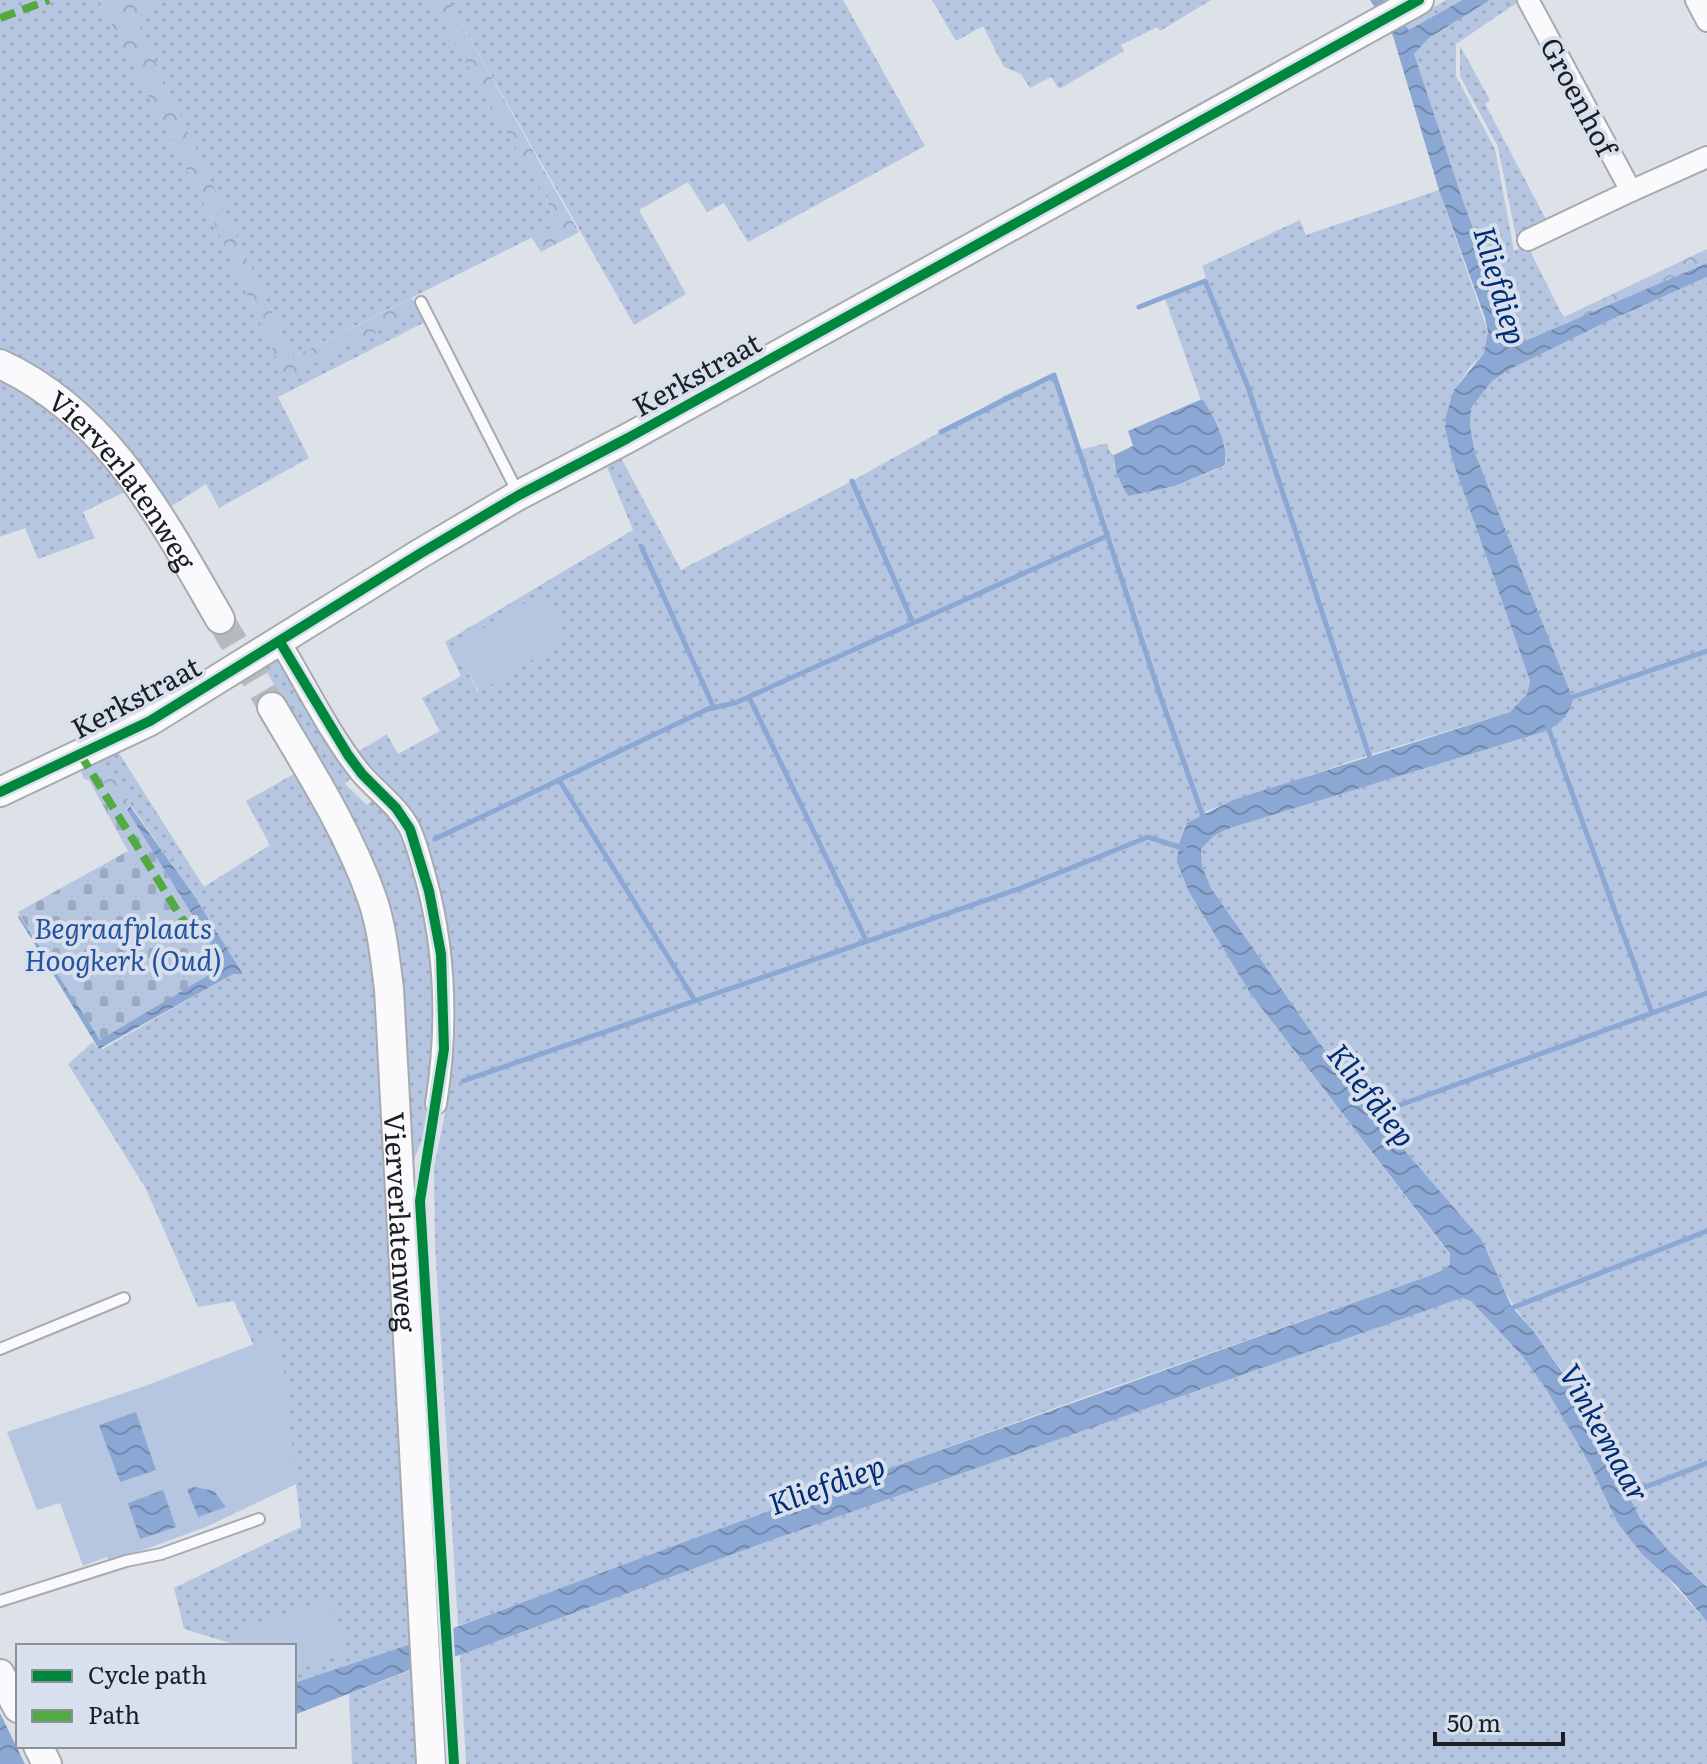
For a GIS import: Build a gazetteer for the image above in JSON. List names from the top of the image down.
{
  "streets": {
    "street": ["Groenhof", "Kerkstraat", "Vierverlatenweg"]
  },
  "water": ["Kliefdiep", "Vinkemaar"],
  "parks": ["Begraafplaats Hoogkerk (Oud)"],
  "legend": ["Cycle path", "Path"],
  "scale_bar": "50 m"
}
